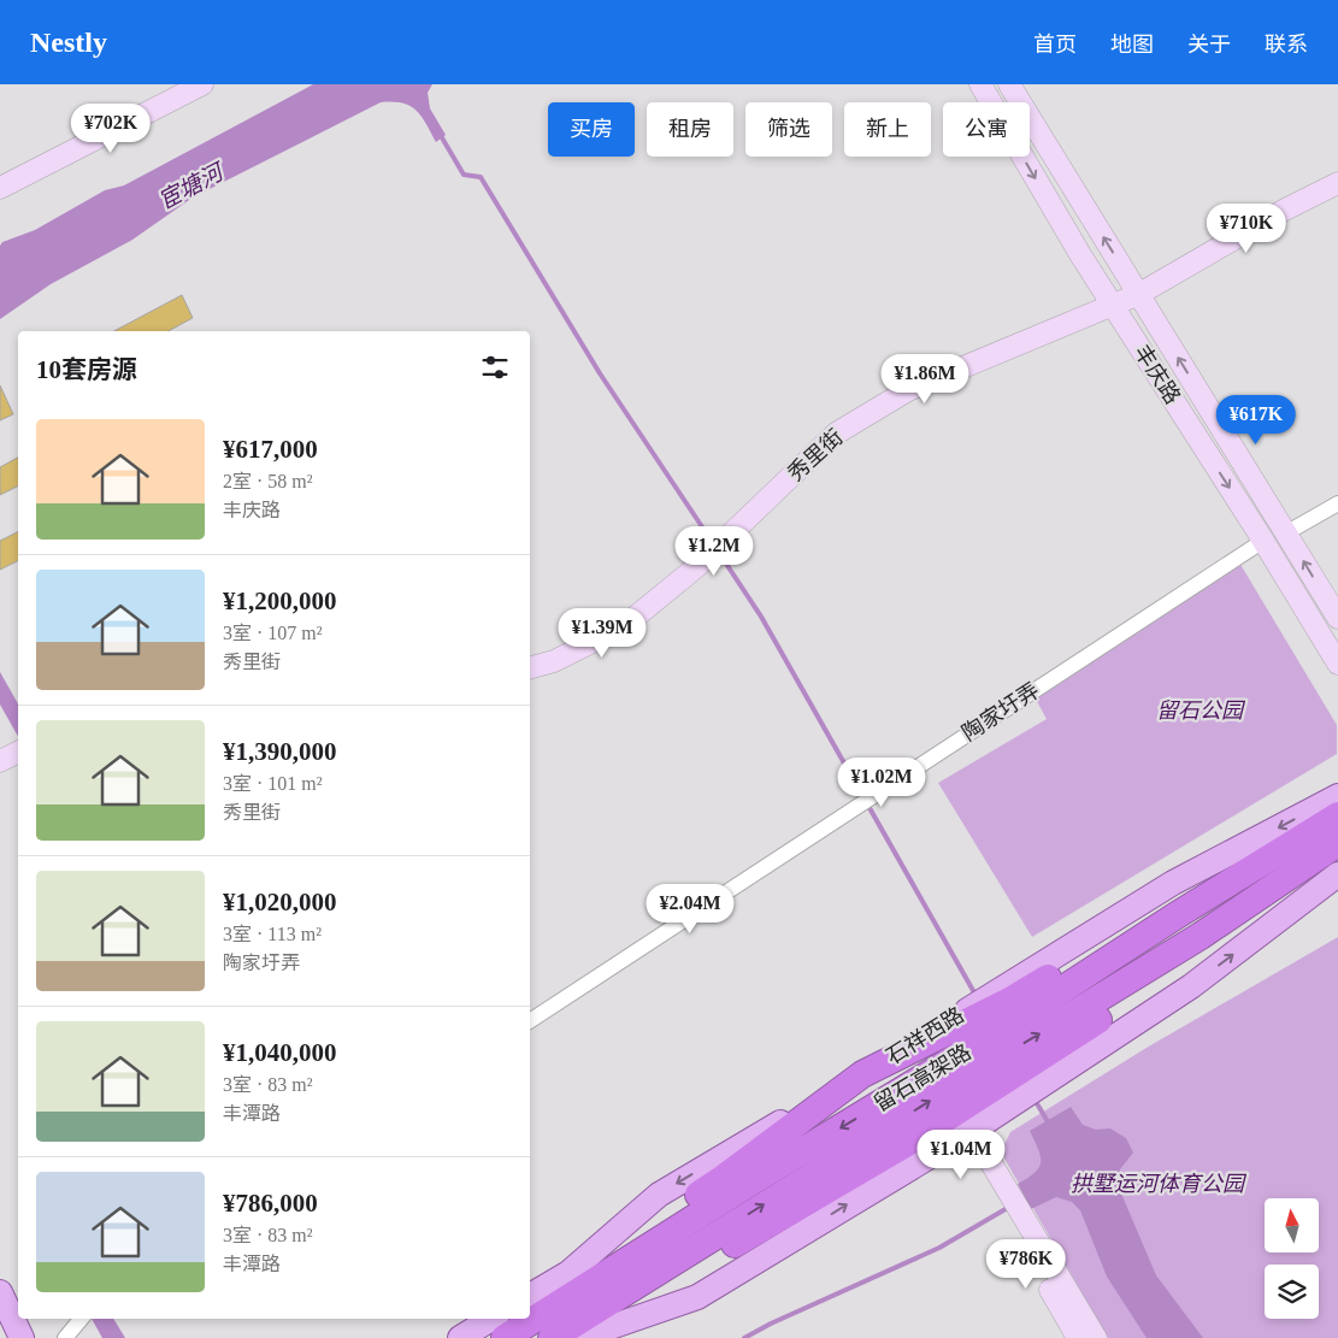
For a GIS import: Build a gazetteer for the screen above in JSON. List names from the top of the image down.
{
  "streets": {
    "highway": ["留石高架路"],
    "main road": ["石祥西路"],
    "street": ["丰庆路", "秀里街", "陶家圩弄"]
  },
  "crossings": [
    ["丰庆路", "秀里街"],
    ["丰庆路", "陶家圩弄"]
  ],
  "water": ["宦塘河"],
  "parks": ["留石公园", "拱墅运河体育公园"],
  "north": "top",
  "page": {
    "header": "Nestly",
    "nav": [
      "首页",
      "地图",
      "关于",
      "联系"
    ],
    "chip": [
      "买房",
      "租房",
      "筛选",
      "新上",
      "公寓"
    ],
    "price": [
      "¥702K",
      "¥710K",
      "¥1.86M",
      "¥617K",
      "¥1.2M",
      "¥1.39M",
      "¥1.02M",
      "¥2.04M",
      "¥1.04M",
      "¥786K"
    ],
    "heading": "10套房源",
    "list": [
      {
        "name": "¥617,000",
        "note": "2室 · 58 m² · 丰庆路"
      },
      {
        "name": "¥1,200,000",
        "note": "3室 · 107 m² · 秀里街"
      },
      {
        "name": "¥1,390,000",
        "note": "3室 · 101 m² · 秀里街"
      },
      {
        "name": "¥1,020,000",
        "note": "3室 · 113 m² · 陶家圩弄"
      },
      {
        "name": "¥1,040,000",
        "note": "3室 · 83 m² · 丰潭路"
      },
      {
        "name": "¥786,000",
        "note": "3室 · 83 m² · 丰潭路"
      }
    ]
  }
}
